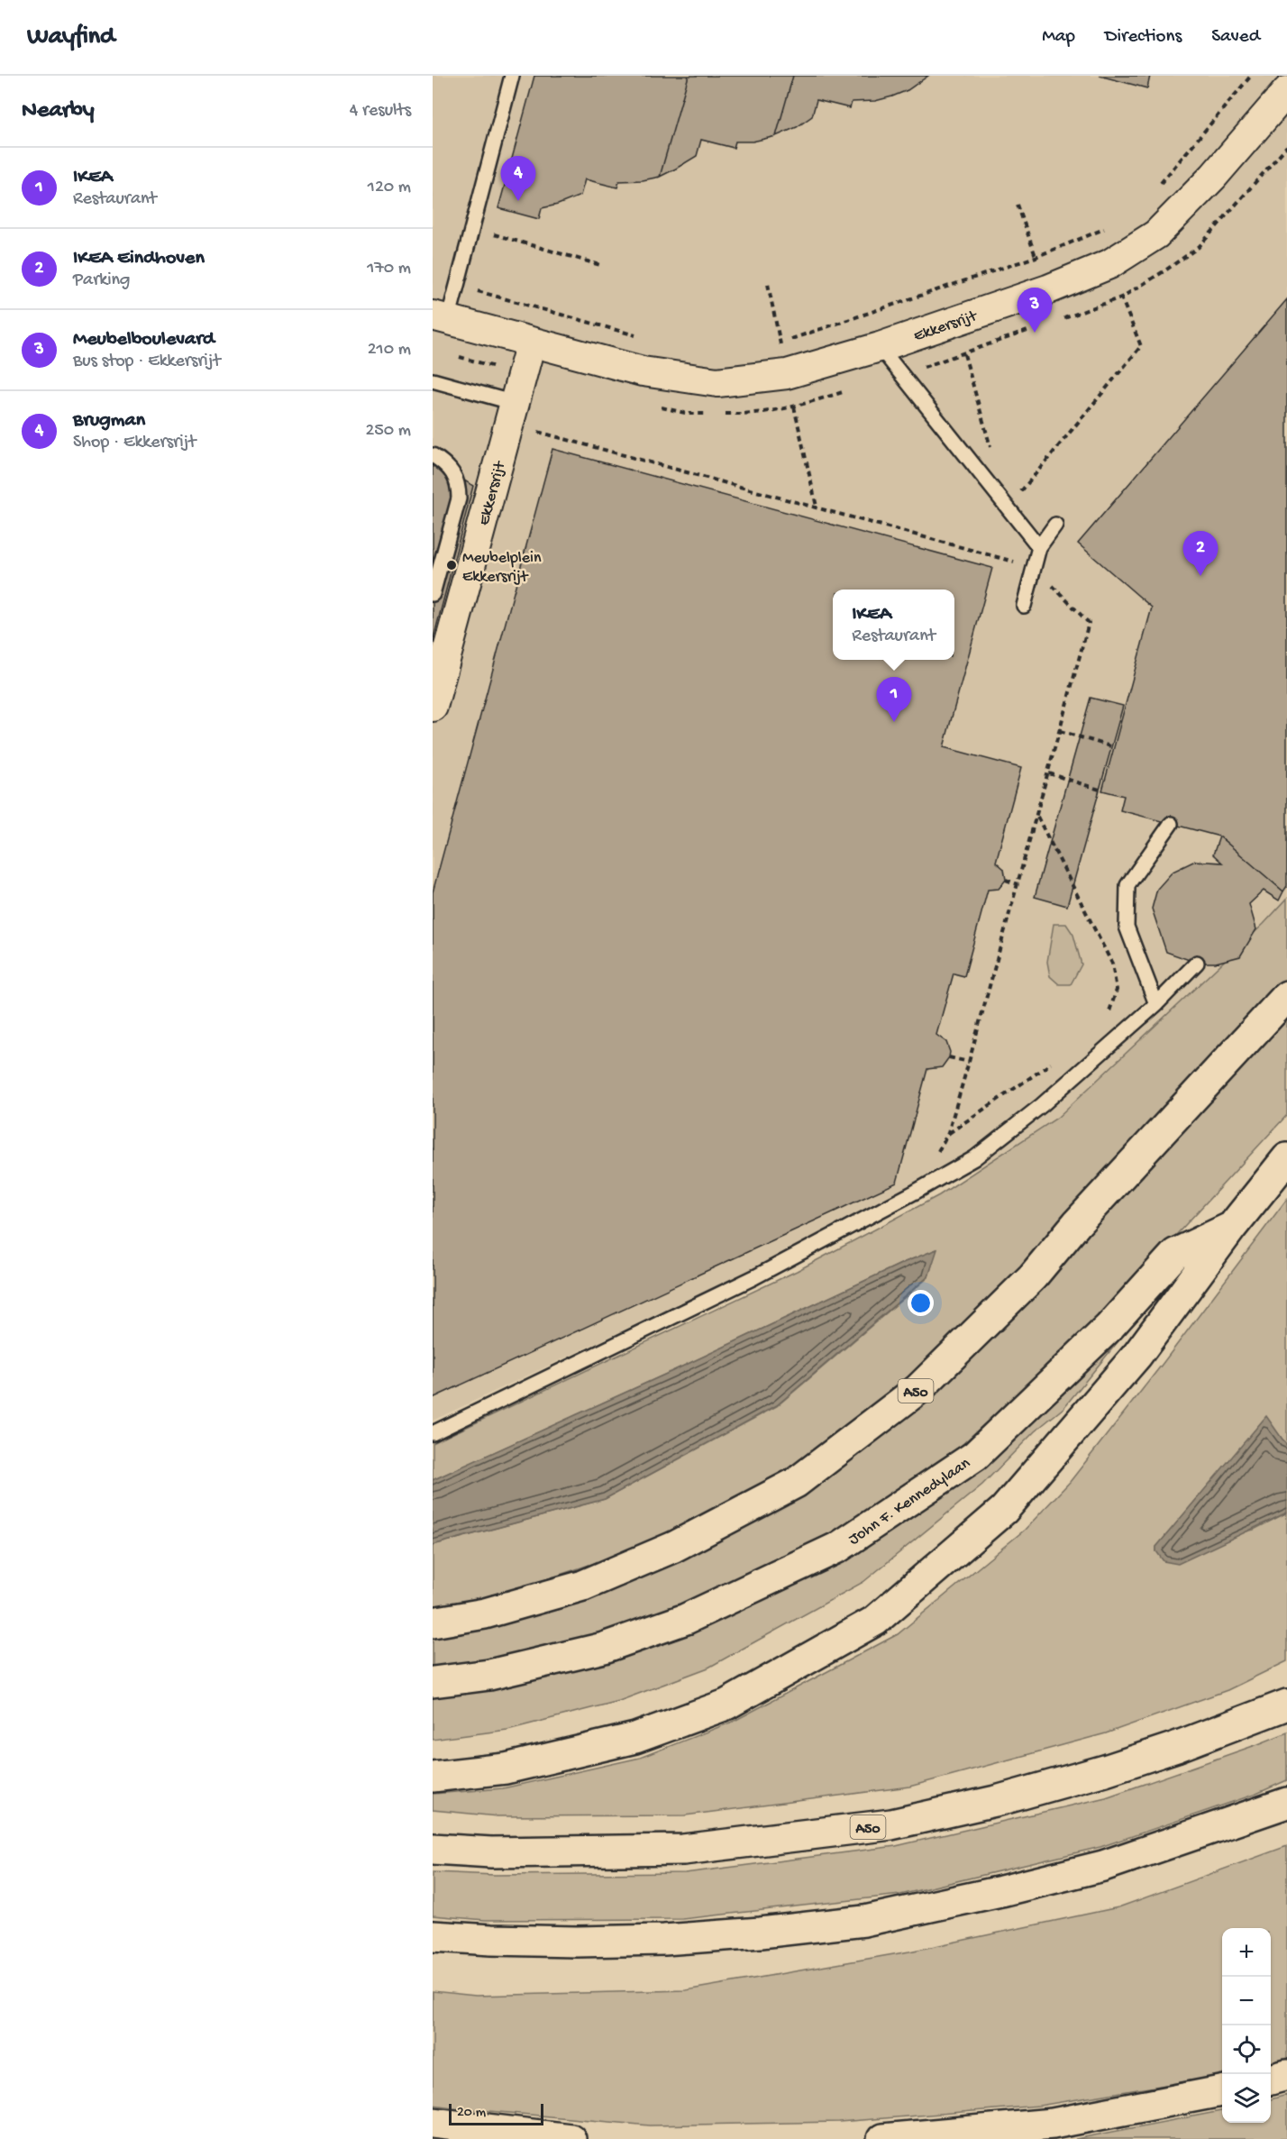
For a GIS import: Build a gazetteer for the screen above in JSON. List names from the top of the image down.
{
  "streets": {
    "highway": ["A50", "John F. Kennedylaan"],
    "street": ["Ekkersrijt"]
  },
  "places": ["Meubelplein Ekkersrijt"],
  "scale_bar": "20 m",
  "page": {
    "header": "Wayfind",
    "nav": ["Map", "Directions", "Saved"],
    "heading": ["Nearby", "4 results"],
    "list": [
      {
        "mark": "1",
        "name": "IKEA",
        "note": "Restaurant",
        "value": "120 m"
      },
      {
        "mark": "2",
        "name": "IKEA Eindhoven",
        "note": "Parking",
        "value": "170 m"
      },
      {
        "mark": "3",
        "name": "Meubelboulevard",
        "note": "Bus stop · Ekkersrijt",
        "value": "210 m"
      },
      {
        "mark": "4",
        "name": "Brugman",
        "note": "Shop · Ekkersrijt",
        "value": "250 m"
      }
    ],
    "pins": [
      "4",
      "3",
      "2",
      "1"
    ],
    "popup": ["IKEA", "Restaurant"],
    "map_buttons": ["+", "−"],
    "scale": "20 m"
  }
}
